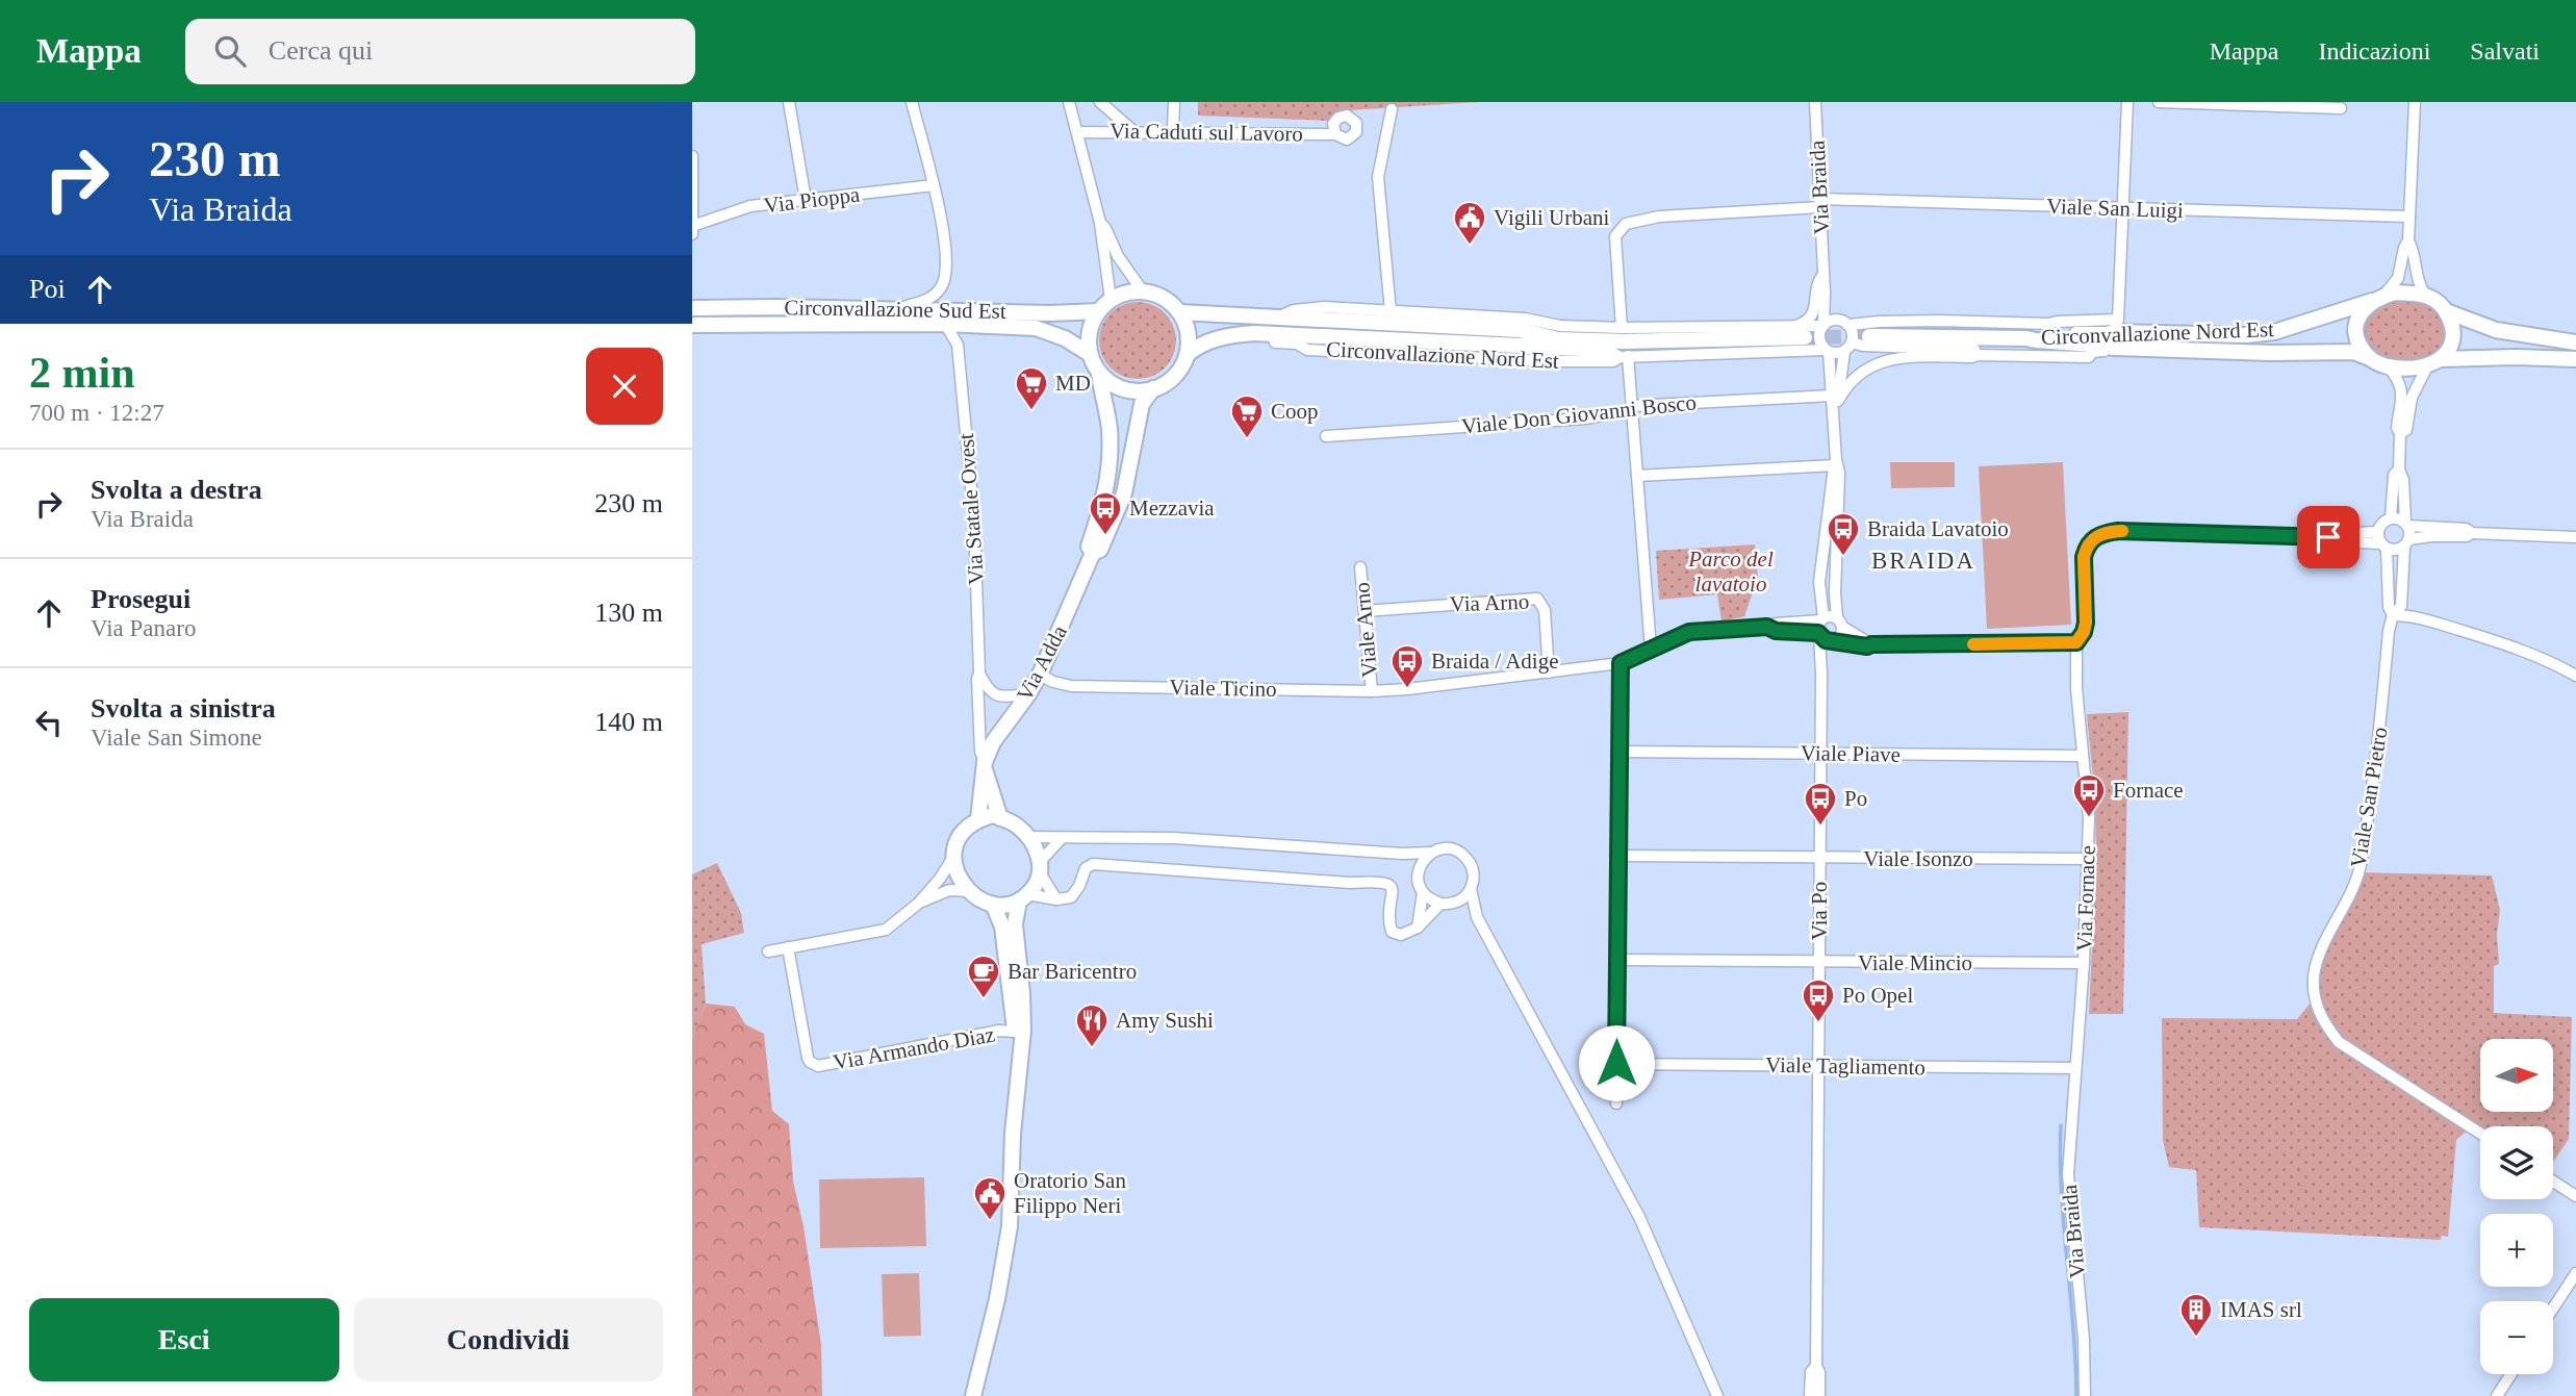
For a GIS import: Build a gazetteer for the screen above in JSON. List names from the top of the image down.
{
  "streets": {
    "main road": [
      "Circonvallazione Sud Est",
      "Circonvallazione Nord Est",
      "Via Statale Ovest",
      "Via Adda"
    ],
    "street": [
      "Via Caduti sul Lavoro",
      "Via Braida",
      "Via Pioppa",
      "Viale San Luigi",
      "Viale Don Giovanni Bosco",
      "Via Arno",
      "Viale Arno",
      "Viale Ticino",
      "Viale Piave",
      "Viale San Pietro",
      "Viale Isonzo",
      "Via Fornace",
      "Via Po",
      "Viale Mincio",
      "Via Armando Diaz",
      "Viale Tagliamento"
    ]
  },
  "crossings": [
    ["Via Braida", "Viale San Luigi"],
    ["Via Braida", "Circonvallazione Nord Est"],
    ["Via Braida", "Viale Don Giovanni Bosco"],
    ["Via Braida", "Via Fornace"],
    ["Via Braida", "Via Po"],
    ["Via Braida", "Viale Tagliamento"],
    ["Circonvallazione Sud Est", "Circonvallazione Nord Est"],
    ["Circonvallazione Sud Est", "Via Statale Ovest"],
    ["Via Statale Ovest", "Via Adda"],
    ["Via Arno", "Viale Arno"],
    ["Via Arno", "Viale Ticino"],
    ["Viale Arno", "Viale Ticino"],
    ["Via Adda", "Viale Ticino"],
    ["Viale Piave", "Via Fornace"],
    ["Viale Piave", "Via Po"],
    ["Viale Isonzo", "Via Fornace"],
    ["Viale Isonzo", "Via Po"],
    ["Via Fornace", "Viale Mincio"],
    ["Via Fornace", "Viale Tagliamento"],
    ["Via Po", "Viale Mincio"],
    ["Via Po", "Viale Tagliamento"]
  ],
  "districts": ["BRAIDA"],
  "parks": ["Parco del lavatoio"],
  "places": {
    "public building": ["Vigili Urbani", "Oratorio San Filippo Neri"],
    "supermarket": ["MD", "Coop"],
    "bus stop": [
      "Mezzavia",
      "Braida Lavatoio",
      "Braida / Adige",
      "Fornace",
      "Po",
      "Po Opel"
    ],
    "cafe": ["Bar Baricentro"],
    "restaurant": ["Amy Sushi"],
    "building": ["IMAS srl"]
  },
  "north": "right",
  "page": {
    "header": "Mappa",
    "search": "Cerca qui",
    "nav": ["Mappa", "Indicazioni", "Salvati"],
    "turn": ["230 m", "Via Braida"],
    "then": "Poi",
    "heading": ["2 min", "700 m · 12:27"],
    "list": [
      {
        "name": "Svolta a destra",
        "note": "Via Braida",
        "value": "230 m"
      },
      {
        "name": "Prosegui",
        "note": "Via Panaro",
        "value": "130 m"
      },
      {
        "name": "Svolta a sinistra",
        "note": "Viale San Simone",
        "value": "140 m"
      }
    ],
    "map_buttons": ["+", "−"],
    "buttons": ["Esci", "Condividi"]
  }
}
